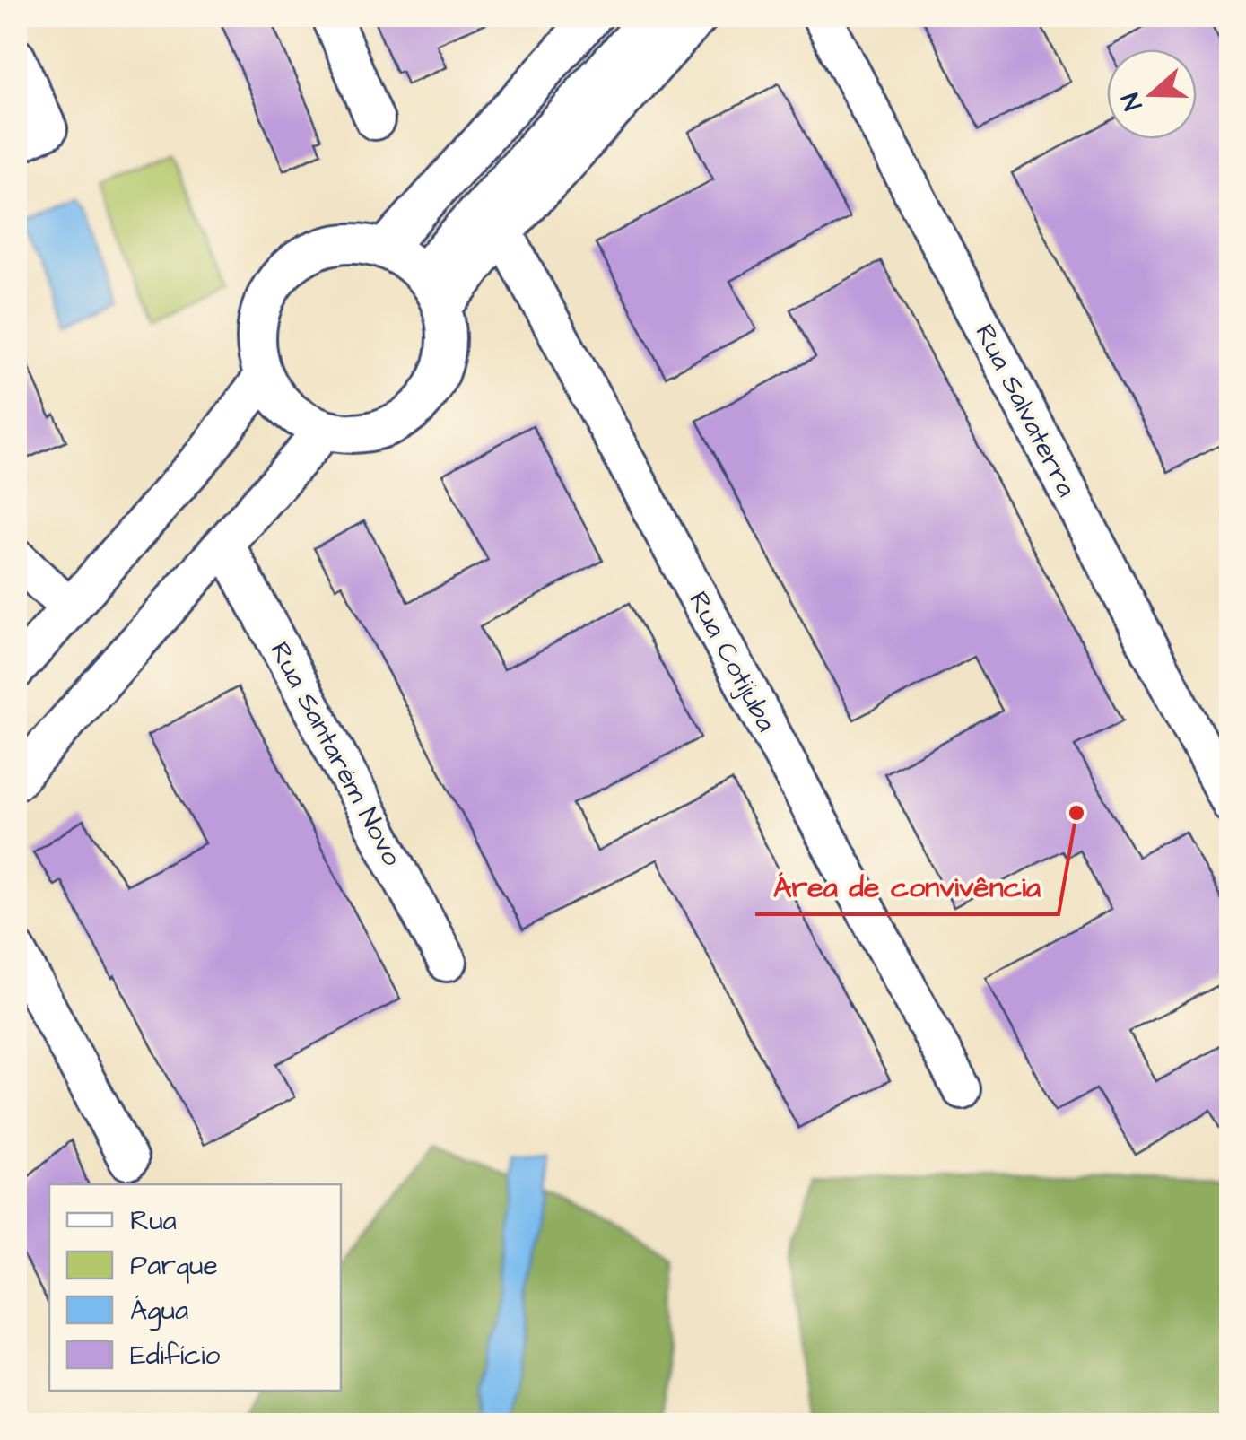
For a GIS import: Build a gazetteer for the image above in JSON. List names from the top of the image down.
{
  "streets": {
    "street": ["Rua Salvaterra", "Rua Cotijuba", "Rua Santarém Novo"]
  },
  "places": ["Área de convivência"],
  "legend": [
    "Rua",
    "Parque",
    "Água",
    "Edifício"
  ],
  "north": "left"
}
